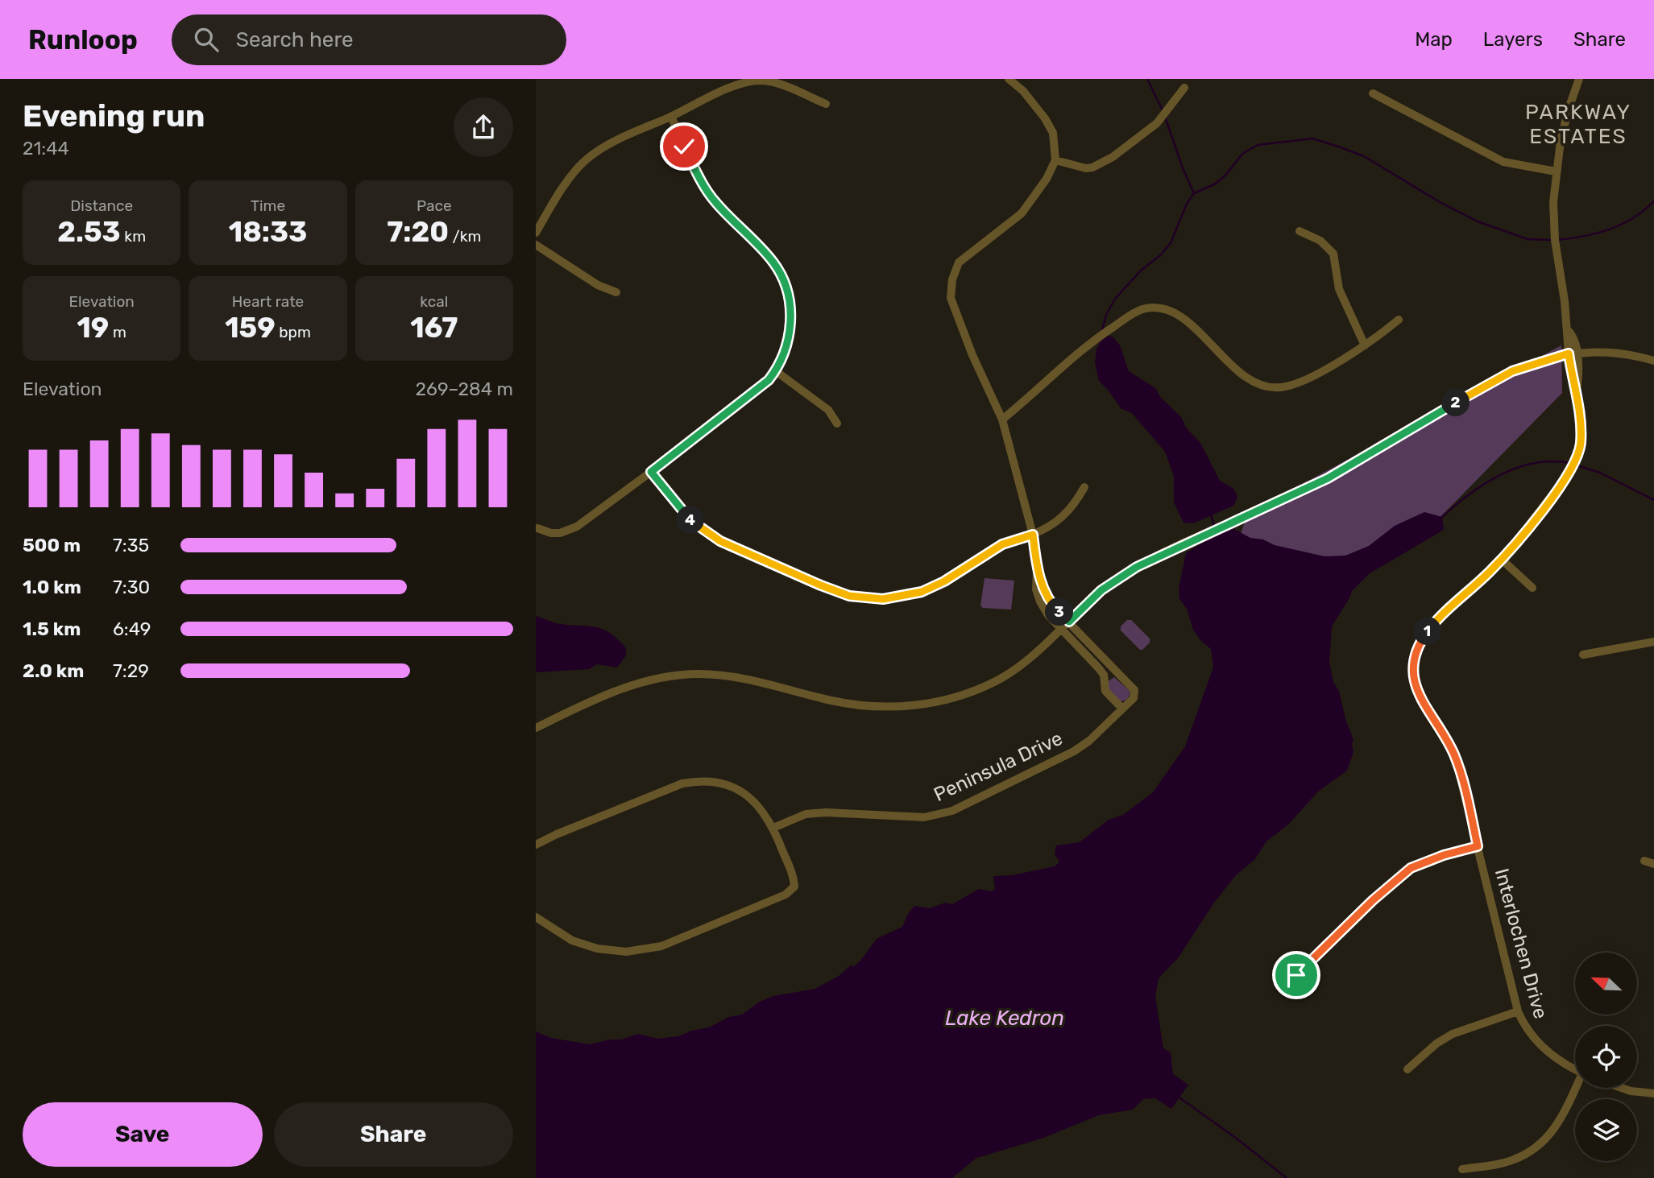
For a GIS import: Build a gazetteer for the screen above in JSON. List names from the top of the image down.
{
  "streets": {
    "street": ["Peninsula Drive", "Interlochen Drive"]
  },
  "districts": ["PARKWAY ESTATES"],
  "water": ["Lake Kedron"],
  "north": "top left",
  "page": {
    "header": "Runloop",
    "search": "Search here",
    "nav": ["Map", "Layers", "Share"],
    "heading": ["Evening run", "21:44"],
    "stats": [
      ["Distance", "2.53 km"],
      ["Time", "18:33"],
      ["Pace", "7:20 /km"],
      ["Elevation", "19 m"],
      ["Heart rate", "159 bpm"],
      ["kcal", "167"]
    ],
    "chart": ["Elevation", "269–284 m"],
    "pins": [
      "2",
      "4",
      "3",
      "1"
    ],
    "list": [
      {
        "name": "500 m",
        "note": "7:35"
      },
      {
        "name": "1.0 km",
        "note": "7:30"
      },
      {
        "name": "1.5 km",
        "note": "6:49"
      },
      {
        "name": "2.0 km",
        "note": "7:29"
      }
    ],
    "buttons": ["Save", "Share"]
  }
}
